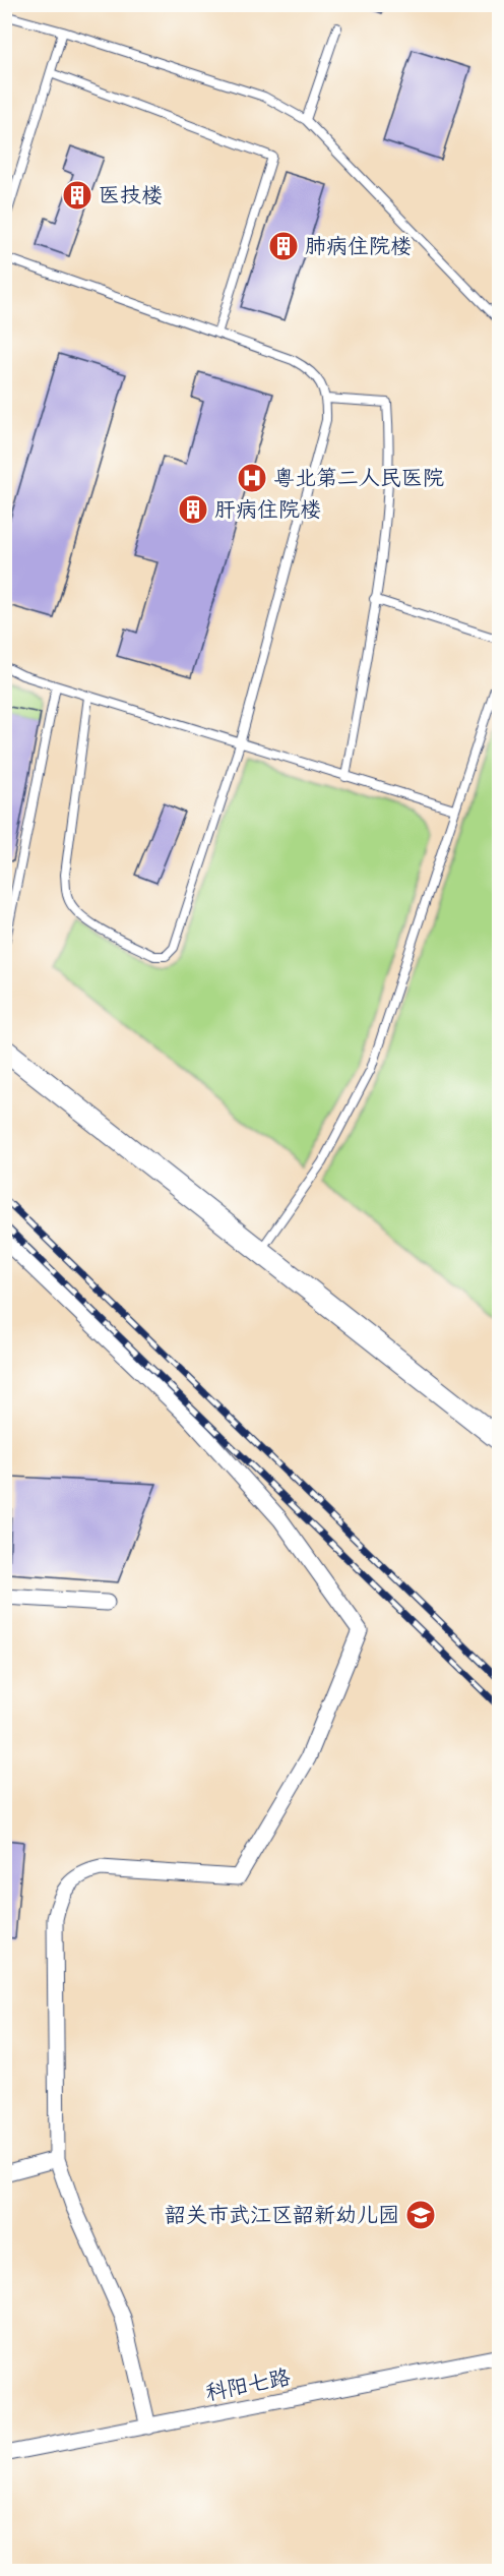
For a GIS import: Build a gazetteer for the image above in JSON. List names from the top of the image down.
{
  "streets": {
    "street": ["科阳七路"]
  },
  "places": {
    "building": ["医技楼", "肺病住院楼", "肝病住院楼"],
    "hospital": ["粤北第二人民医院"],
    "school or university": ["韶关市武江区韶新幼儿园"]
  }
}
